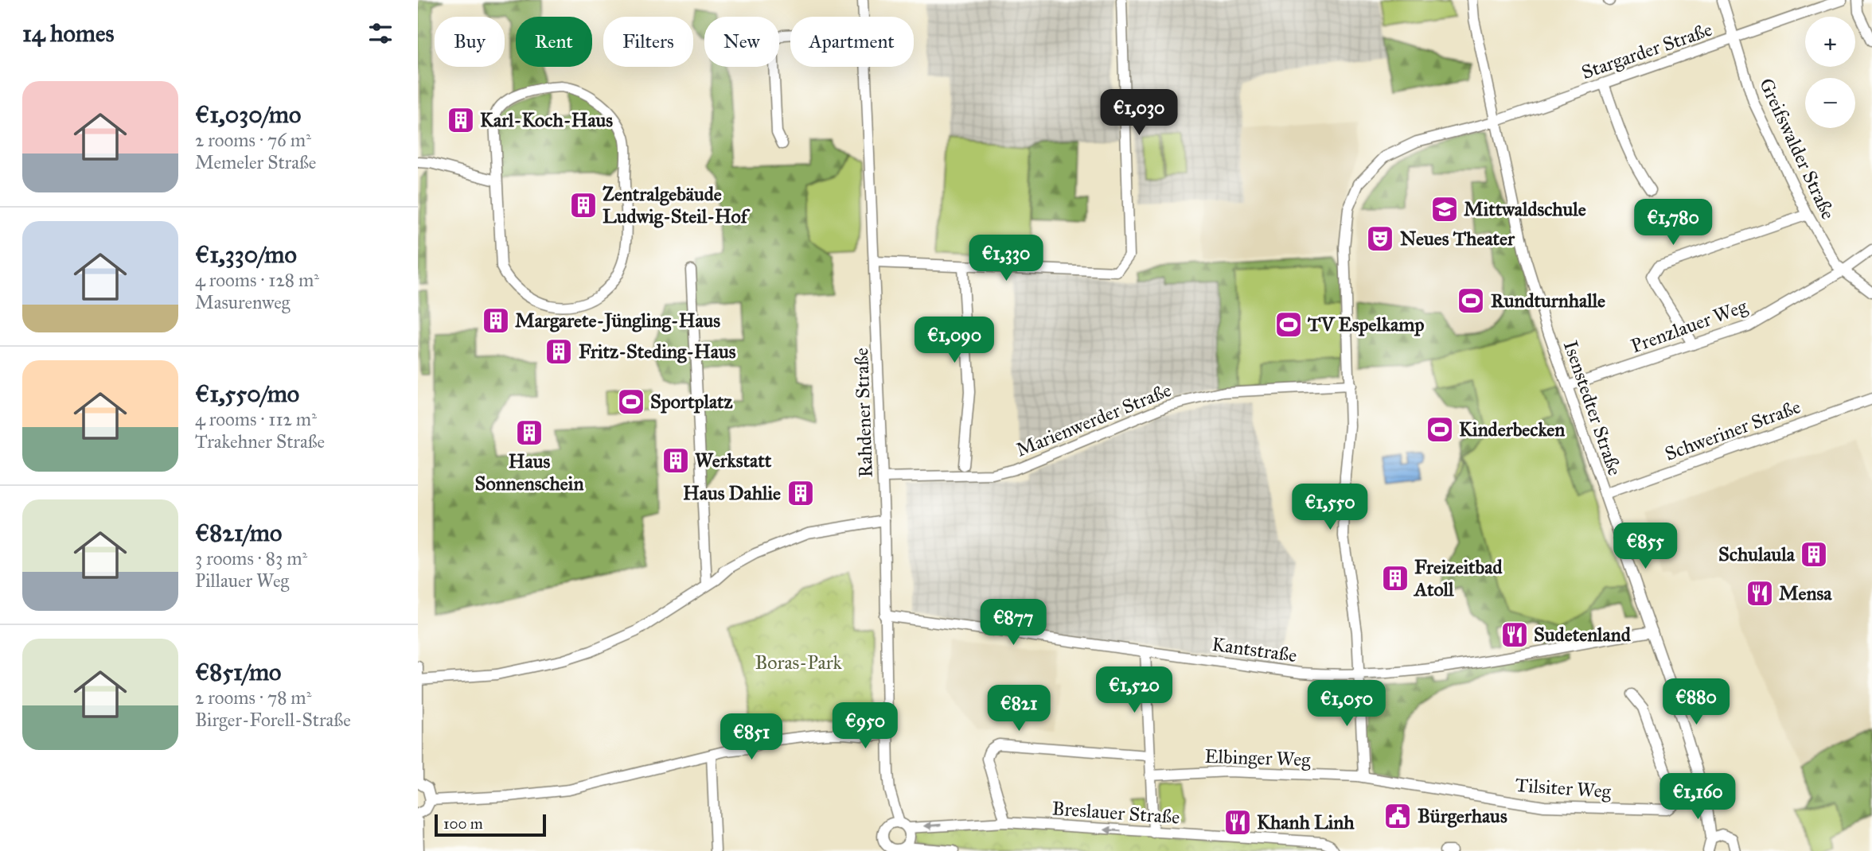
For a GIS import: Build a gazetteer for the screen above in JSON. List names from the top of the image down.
{
  "streets": {
    "street": [
      "Stargarder Straße",
      "Greifswalder Straße",
      "Prenzlauer Weg",
      "Isenstedter Straße",
      "Rahdener Straße",
      "Marienwerder Straße",
      "Schweriner Straße",
      "Kantstraße",
      "Elbinger Weg",
      "Tilsiter Weg",
      "Breslauer Straße"
    ]
  },
  "crossings": [
    ["Stargarder Straße", "Greifswalder Straße"],
    ["Stargarder Straße", "Isenstedter Straße"],
    ["Stargarder Straße", "Marienwerder Straße"],
    ["Stargarder Straße", "Kantstraße"],
    ["Stargarder Straße", "Elbinger Weg"],
    ["Stargarder Straße", "Tilsiter Weg"],
    ["Greifswalder Straße", "Prenzlauer Weg"],
    ["Prenzlauer Weg", "Isenstedter Straße"],
    ["Isenstedter Straße", "Schweriner Straße"],
    ["Isenstedter Straße", "Kantstraße"],
    ["Rahdener Straße", "Marienwerder Straße"],
    ["Rahdener Straße", "Kantstraße"],
    ["Rahdener Straße", "Breslauer Straße"],
    ["Elbinger Weg", "Tilsiter Weg"]
  ],
  "one_way": ["Breslauer Straße"],
  "parks": ["Boras-Park"],
  "places": {
    "building": [
      "Karl-Koch-Haus",
      "Zentralgebäude Ludwig-Steil-Hof",
      "Margarete-Jüngling-Haus",
      "Fritz-Steding-Haus",
      "Haus Sonnenschein",
      "Werkstatt",
      "Haus Dahlie",
      "Schulaula",
      "Freizeitbad Atoll"
    ],
    "school or university": ["Mittwaldschule"],
    "theatre": ["Neues Theater"],
    "sports": [
      "Rundturnhalle",
      "TV Espelkamp",
      "Sportplatz",
      "Kinderbecken"
    ],
    "restaurant": ["Mensa", "Sudetenland", "Khanh Linh"],
    "public building": ["Bürgerhaus"]
  },
  "scale_bar": "100 m",
  "page": {
    "heading": "14 homes",
    "map_buttons": ["+", "−"],
    "chip": [
      "Buy",
      "Rent",
      "Filters",
      "New",
      "Apartment"
    ],
    "list": [
      {
        "name": "€1,030/mo",
        "note": "2 rooms · 76 m² · Memeler Straße"
      },
      {
        "name": "€1,330/mo",
        "note": "4 rooms · 128 m² · Masurenweg"
      },
      {
        "name": "€1,550/mo",
        "note": "4 rooms · 112 m² · Trakehner Straße"
      },
      {
        "name": "€821/mo",
        "note": "3 rooms · 83 m² · Pillauer Weg"
      },
      {
        "name": "€851/mo",
        "note": "2 rooms · 78 m² · Birger-Forell-Straße"
      }
    ],
    "price": [
      "€1,030",
      "€1,780",
      "€1,330",
      "€1,090",
      "€1,550",
      "€855",
      "€877",
      "€1,520",
      "€880",
      "€1,050",
      "€821",
      "€950",
      "€851",
      "€1,160"
    ],
    "scale": "100 m"
  }
}
